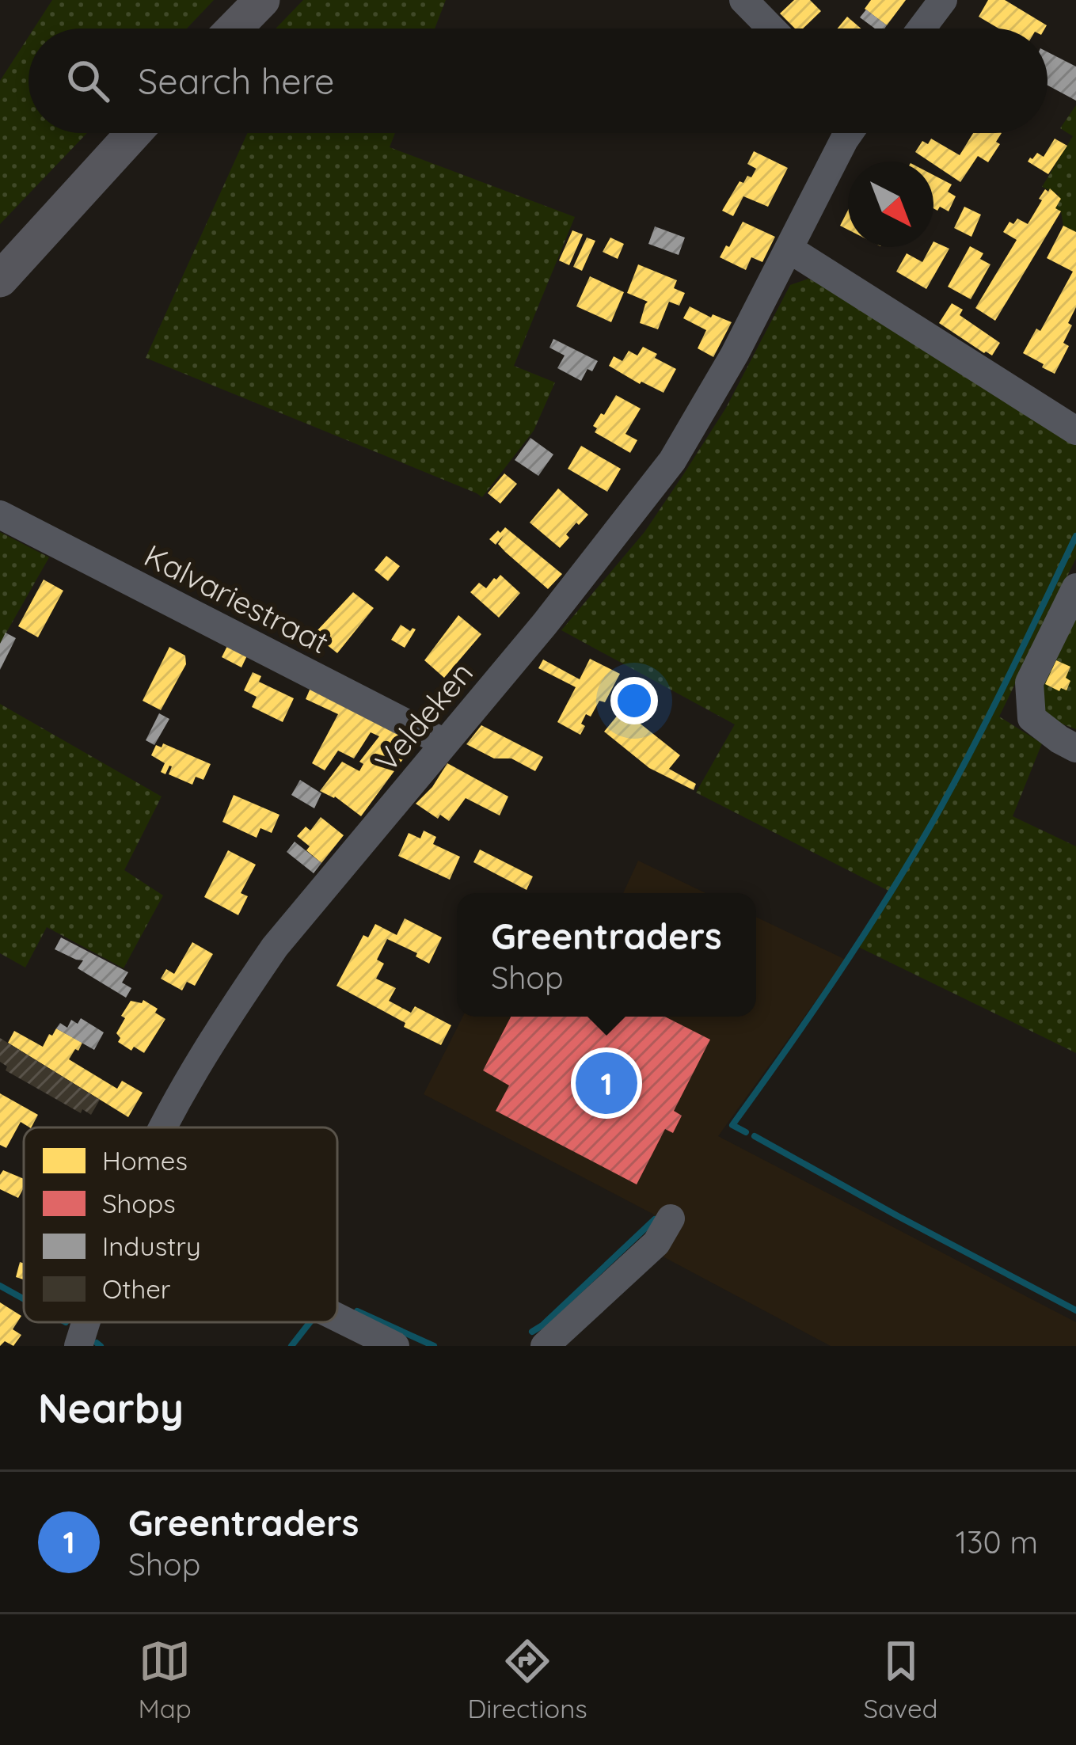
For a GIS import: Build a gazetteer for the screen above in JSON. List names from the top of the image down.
{
  "streets": {
    "street": ["Kalvariestraat", "Veldeken"]
  },
  "crossings": [
    ["Kalvariestraat", "Veldeken"]
  ],
  "legend": [
    "Homes",
    "Shops",
    "Industry",
    "Other"
  ],
  "north": "bottom right",
  "page": {
    "search": "Search here",
    "popup": ["Greentraders", "Shop"],
    "pins": "1",
    "heading": "Nearby",
    "list": [
      {
        "mark": "1",
        "name": "Greentraders",
        "note": "Shop",
        "value": "130 m"
      }
    ],
    "nav": ["Map", "Directions", "Saved"]
  }
}
